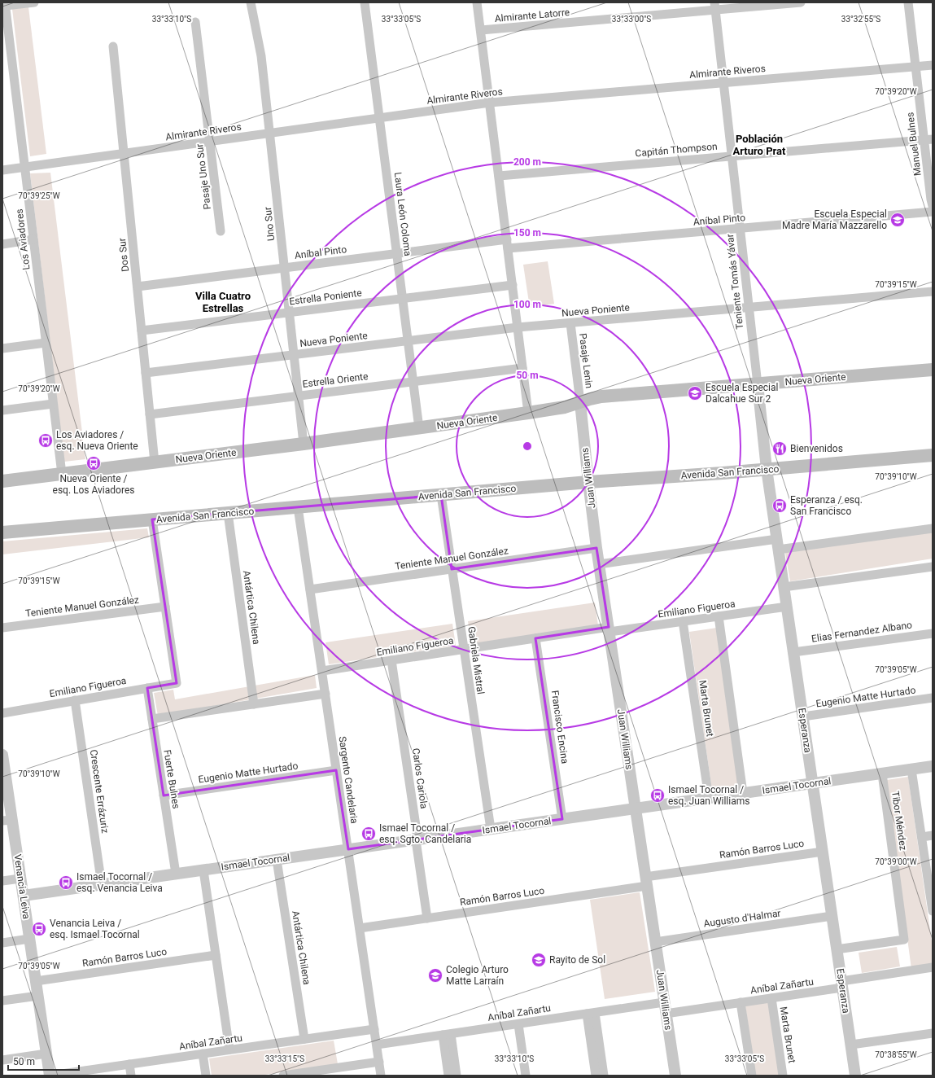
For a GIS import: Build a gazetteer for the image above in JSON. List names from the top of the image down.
{
  "streets": {
    "main road": ["Nueva Oriente", "Avenida San Francisco"],
    "street": [
      "Almirante Latorre",
      "Almirante Riveros",
      "Manuel Bulnes",
      "Capitán Thompson",
      "Pasaje Uno Sur",
      "Laura León Coloma",
      "Aníbal Pinto",
      "Uno Sur",
      "Los Aviadores",
      "Dos Sur",
      "Teniente Tomás Yávar",
      "Estrella Poniente",
      "Nueva Poniente",
      "Pasaje Lenin",
      "Estrella Oriente",
      "Juan Williams",
      "Teniente Manuel González",
      "Antártica Chilena",
      "Emiliano Figueroa",
      "Elias Fernandez Albano",
      "Gabriela Mistral",
      "Eugenio Matte Hurtado",
      "Marta Brunet",
      "Francisco Encina",
      "Esperanza",
      "Carlos Cariola",
      "Fuerte Bulnes",
      "Sargento Candelaria",
      "Ismael Tocornal",
      "Crescente Errázuriz",
      "Tibor Méndez",
      "Ramón Barros Luco",
      "Venancia Leiva",
      "Augusto d'Halmar",
      "Aníbal Zañartu"
    ]
  },
  "crossings": [
    ["Almirante Latorre", "Teniente Tomás Yávar"],
    ["Almirante Riveros", "Manuel Bulnes"],
    ["Almirante Riveros", "Pasaje Uno Sur"],
    ["Almirante Riveros", "Laura León Coloma"],
    ["Almirante Riveros", "Uno Sur"],
    ["Almirante Riveros", "Los Aviadores"],
    ["Almirante Riveros", "Dos Sur"],
    ["Almirante Riveros", "Teniente Tomás Yávar"],
    ["Manuel Bulnes", "Capitán Thompson"],
    ["Capitán Thompson", "Teniente Tomás Yávar"],
    ["Laura León Coloma", "Aníbal Pinto"],
    ["Laura León Coloma", "Estrella Poniente"],
    ["Laura León Coloma", "Nueva Poniente"],
    ["Laura León Coloma", "Nueva Oriente"],
    ["Laura León Coloma", "Estrella Oriente"],
    ["Aníbal Pinto", "Uno Sur"],
    ["Aníbal Pinto", "Dos Sur"],
    ["Aníbal Pinto", "Teniente Tomás Yávar"],
    ["Uno Sur", "Estrella Poniente"],
    ["Uno Sur", "Nueva Poniente"],
    ["Uno Sur", "Nueva Oriente"],
    ["Uno Sur", "Estrella Oriente"],
    ["Los Aviadores", "Nueva Oriente"],
    ["Dos Sur", "Estrella Poniente"],
    ["Dos Sur", "Nueva Poniente"],
    ["Dos Sur", "Nueva Oriente"],
    ["Dos Sur", "Estrella Oriente"],
    ["Teniente Tomás Yávar", "Nueva Poniente"],
    ["Teniente Tomás Yávar", "Nueva Oriente"],
    ["Teniente Tomás Yávar", "Esperanza"],
    ["Nueva Poniente", "Pasaje Lenin"],
    ["Pasaje Lenin", "Nueva Oriente"],
    ["Pasaje Lenin", "Juan Williams"],
    ["Nueva Oriente", "Juan Williams"],
    ["Nueva Oriente", "Esperanza"],
    ["Avenida San Francisco", "Juan Williams"],
    ["Avenida San Francisco", "Antártica Chilena"],
    ["Avenida San Francisco", "Gabriela Mistral"],
    ["Avenida San Francisco", "Esperanza"],
    ["Avenida San Francisco", "Sargento Candelaria"],
    ["Juan Williams", "Teniente Manuel González"],
    ["Juan Williams", "Emiliano Figueroa"],
    ["Juan Williams", "Ismael Tocornal"],
    ["Juan Williams", "Ramón Barros Luco"],
    ["Juan Williams", "Augusto d'Halmar"],
    ["Juan Williams", "Aníbal Zañartu"],
    ["Teniente Manuel González", "Emiliano Figueroa"],
    ["Teniente Manuel González", "Gabriela Mistral"],
    ["Teniente Manuel González", "Sargento Candelaria"],
    ["Antártica Chilena", "Ismael Tocornal"],
    ["Antártica Chilena", "Aníbal Zañartu"],
    ["Emiliano Figueroa", "Gabriela Mistral"],
    ["Emiliano Figueroa", "Marta Brunet"],
    ["Emiliano Figueroa", "Francisco Encina"],
    ["Emiliano Figueroa", "Esperanza"],
    ["Emiliano Figueroa", "Carlos Cariola"],
    ["Emiliano Figueroa", "Fuerte Bulnes"],
    ["Emiliano Figueroa", "Sargento Candelaria"],
    ["Emiliano Figueroa", "Crescente Errázuriz"],
    ["Elias Fernandez Albano", "Esperanza"],
    ["Gabriela Mistral", "Ismael Tocornal"],
    ["Eugenio Matte Hurtado", "Esperanza"],
    ["Eugenio Matte Hurtado", "Fuerte Bulnes"],
    ["Eugenio Matte Hurtado", "Sargento Candelaria"],
    ["Marta Brunet", "Ismael Tocornal"],
    ["Marta Brunet", "Aníbal Zañartu"],
    ["Francisco Encina", "Ismael Tocornal"],
    ["Esperanza", "Ismael Tocornal"],
    ["Esperanza", "Tibor Méndez"],
    ["Esperanza", "Ramón Barros Luco"],
    ["Esperanza", "Augusto d'Halmar"],
    ["Esperanza", "Aníbal Zañartu"],
    ["Carlos Cariola", "Ismael Tocornal"],
    ["Carlos Cariola", "Ramón Barros Luco"],
    ["Fuerte Bulnes", "Ismael Tocornal"],
    ["Sargento Candelaria", "Ismael Tocornal"],
    ["Sargento Candelaria", "Ramón Barros Luco"],
    ["Sargento Candelaria", "Aníbal Zañartu"],
    ["Ismael Tocornal", "Crescente Errázuriz"],
    ["Ismael Tocornal", "Tibor Méndez"],
    ["Ismael Tocornal", "Venancia Leiva"],
    ["Ramón Barros Luco", "Venancia Leiva"],
    ["Venancia Leiva", "Aníbal Zañartu"]
  ],
  "districts": ["Población Arturo Prat", "Villa Cuatro Estrellas"],
  "places": {
    "school or university": [
      "Escuela Especial Madre María Mazzarello",
      "Escuela Especial Dalcahue Sur 2",
      "Rayito de Sol",
      "Colegio Arturo Matte Larraín"
    ],
    "bus stop": [
      "Los Aviadores / esq. Nueva Oriente",
      "Nueva Oriente / esq. Los Aviadores",
      "Esperanza / esq. San Francisco",
      "Ismael Tocornal / esq. Juan Williams",
      "Ismael Tocornal / esq. Sgto. Candelaria",
      "Ismael Tocornal / esq. Venancia Leiva",
      "Venancia Leiva / esq. Ismael Tocornal"
    ],
    "restaurant": ["Bienvenidos"]
  },
  "scale_bar": "50 m",
  "coordinates": [
    "33°33'10\"S",
    "33°33'05\"S",
    "33°33'00\"S",
    "33°32'55\"S",
    "70°39'20\"W",
    "70°39'25\"W",
    "70°39'15\"W",
    "70°39'10\"W",
    "70°39'05\"W",
    "70°39'00\"W",
    "70°38'55\"W",
    "33°33'15\"S"
  ],
  "rings": [
    "200 m",
    "150 m",
    "100 m",
    "50 m"
  ]
}
